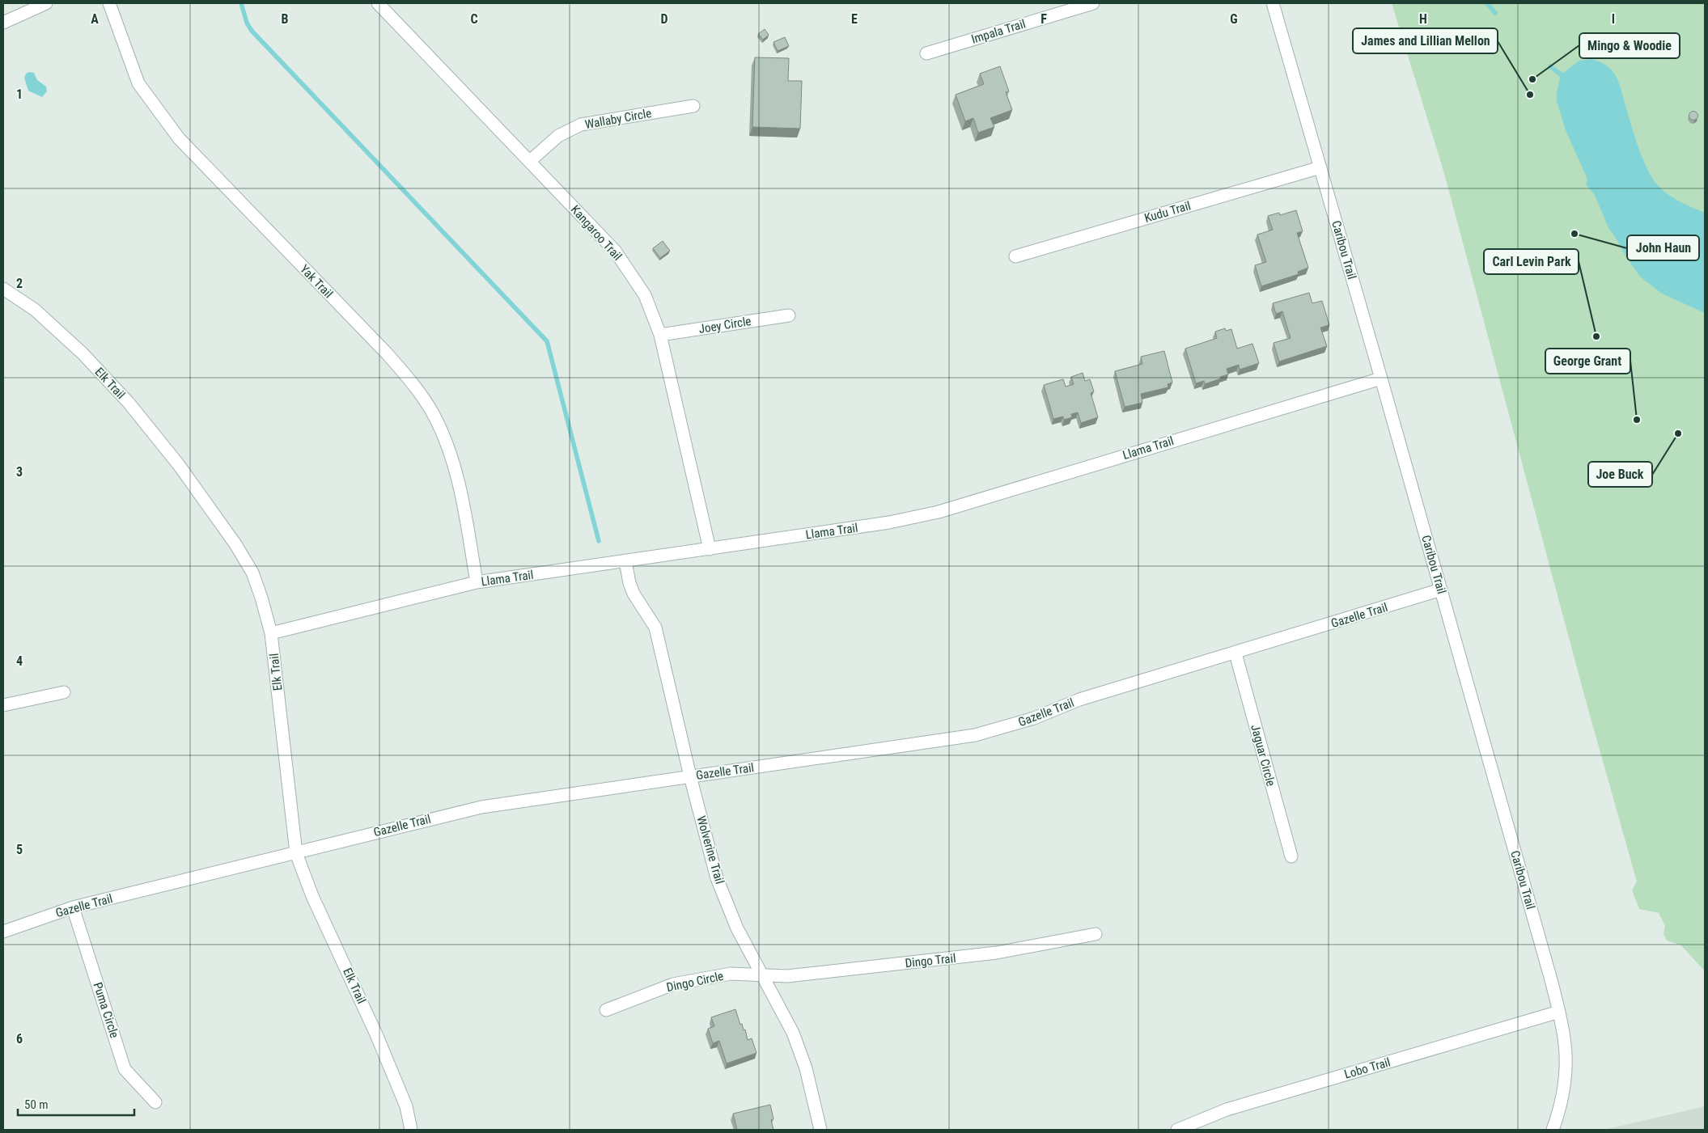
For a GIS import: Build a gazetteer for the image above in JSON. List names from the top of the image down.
{
  "streets": {
    "street": [
      "Impala Trail",
      "Wallaby Circle",
      "Kudu Trail",
      "Kangaroo Trail",
      "Caribou Trail",
      "Yak Trail",
      "Joey Circle",
      "Elk Trail",
      "Llama Trail",
      "Gazelle Trail",
      "Jaguar Circle",
      "Wolverine Trail",
      "Dingo Trail",
      "Dingo Circle",
      "Puma Circle",
      "Lobo Trail"
    ]
  },
  "crossings": [
    ["Wallaby Circle", "Kangaroo Trail"],
    ["Kudu Trail", "Caribou Trail"],
    ["Kangaroo Trail", "Joey Circle"],
    ["Kangaroo Trail", "Llama Trail"],
    ["Caribou Trail", "Llama Trail"],
    ["Caribou Trail", "Gazelle Trail"],
    ["Caribou Trail", "Lobo Trail"],
    ["Yak Trail", "Llama Trail"],
    ["Elk Trail", "Llama Trail"],
    ["Elk Trail", "Gazelle Trail"],
    ["Llama Trail", "Wolverine Trail"],
    ["Gazelle Trail", "Jaguar Circle"],
    ["Gazelle Trail", "Wolverine Trail"],
    ["Gazelle Trail", "Puma Circle"],
    ["Wolverine Trail", "Dingo Trail"],
    ["Wolverine Trail", "Dingo Circle"],
    ["Dingo Trail", "Dingo Circle"]
  ],
  "places": [
    "Mingo & Woodie",
    "James and Lillian Mellon",
    "John Haun",
    "Carl Levin Park",
    "George Grant",
    "Joe Buck"
  ],
  "scale_bar": "50 m",
  "grid": {
    "columns": [
      "A",
      "B",
      "C",
      "D",
      "E",
      "F",
      "G",
      "H",
      "I"
    ],
    "rows": [
      "1",
      "2",
      "3",
      "4",
      "5",
      "6"
    ]
  }
}
